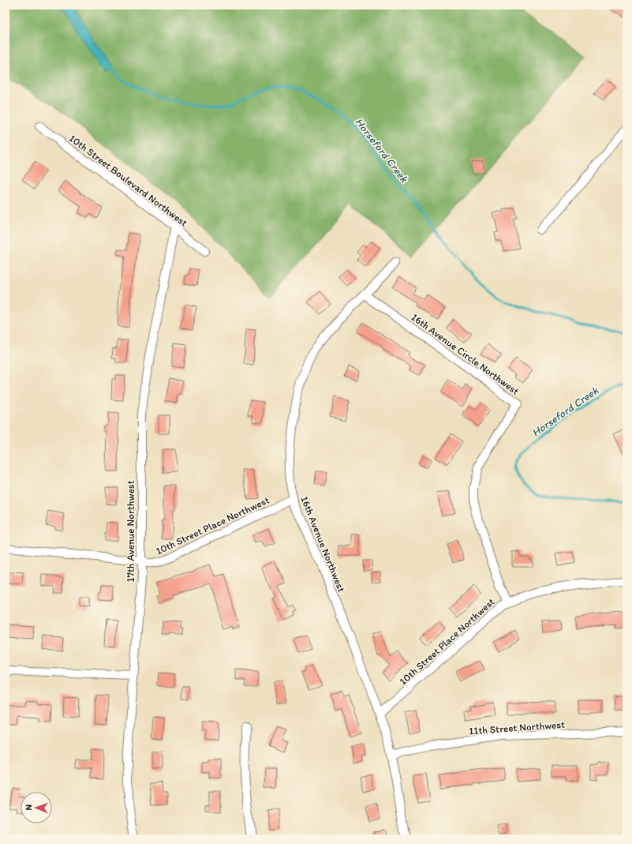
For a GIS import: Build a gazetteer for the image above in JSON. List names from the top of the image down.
{
  "streets": {
    "street": [
      "10th Street Boulevard Northwest",
      "16th Avenue Circle Northwest",
      "10th Street Place Northwest",
      "17th Avenue Northwest",
      "16th Avenue Northwest",
      "11th Street Northwest"
    ]
  },
  "crossings": [
    ["10th Street Boulevard Northwest", "17th Avenue Northwest"],
    ["16th Avenue Circle Northwest", "10th Street Place Northwest"],
    ["16th Avenue Circle Northwest", "16th Avenue Northwest"],
    ["10th Street Place Northwest", "17th Avenue Northwest"],
    ["10th Street Place Northwest", "16th Avenue Northwest"],
    ["16th Avenue Northwest", "11th Street Northwest"]
  ],
  "water": ["Horseford Creek"],
  "north": "left"
}
